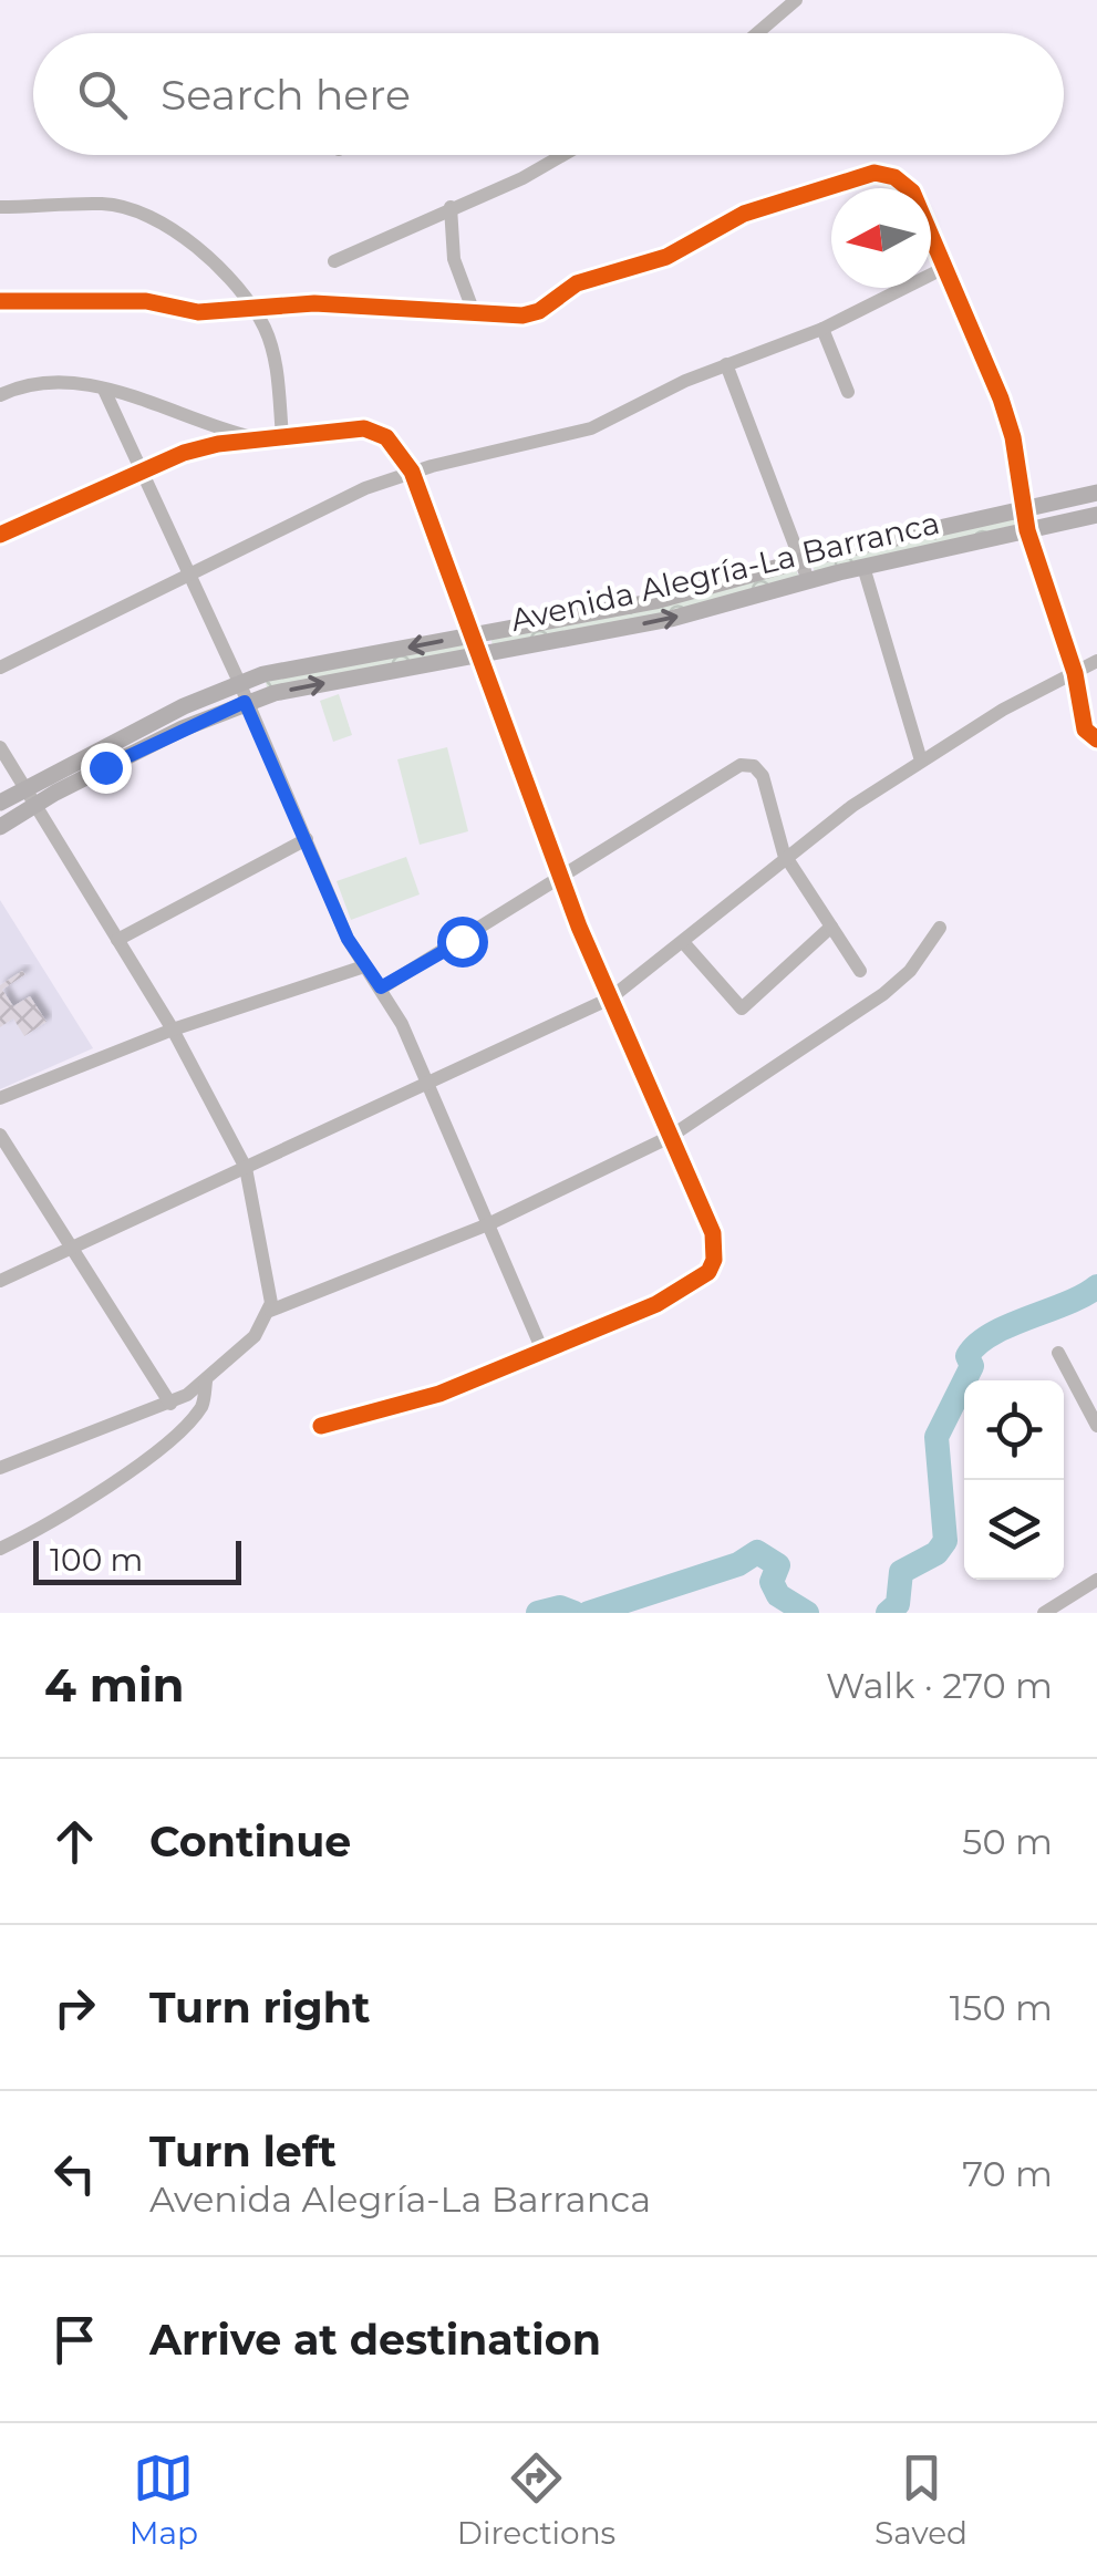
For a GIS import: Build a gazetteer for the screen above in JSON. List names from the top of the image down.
{
  "streets": {
    "main road": ["Avenida Alegría-La Barranca"]
  },
  "scale_bar": "100 m",
  "north": "left",
  "page": {
    "search": "Search here",
    "scale": "100 m",
    "heading": ["4 min", "Walk · 270 m"],
    "list": [
      ["Continue", "50 m"],
      ["Turn right", "150 m"],
      ["Turn left", "Avenida Alegría-La Barranca", "70 m"],
      "Arrive at destination"
    ],
    "nav": ["Map", "Directions", "Saved"]
  }
}
